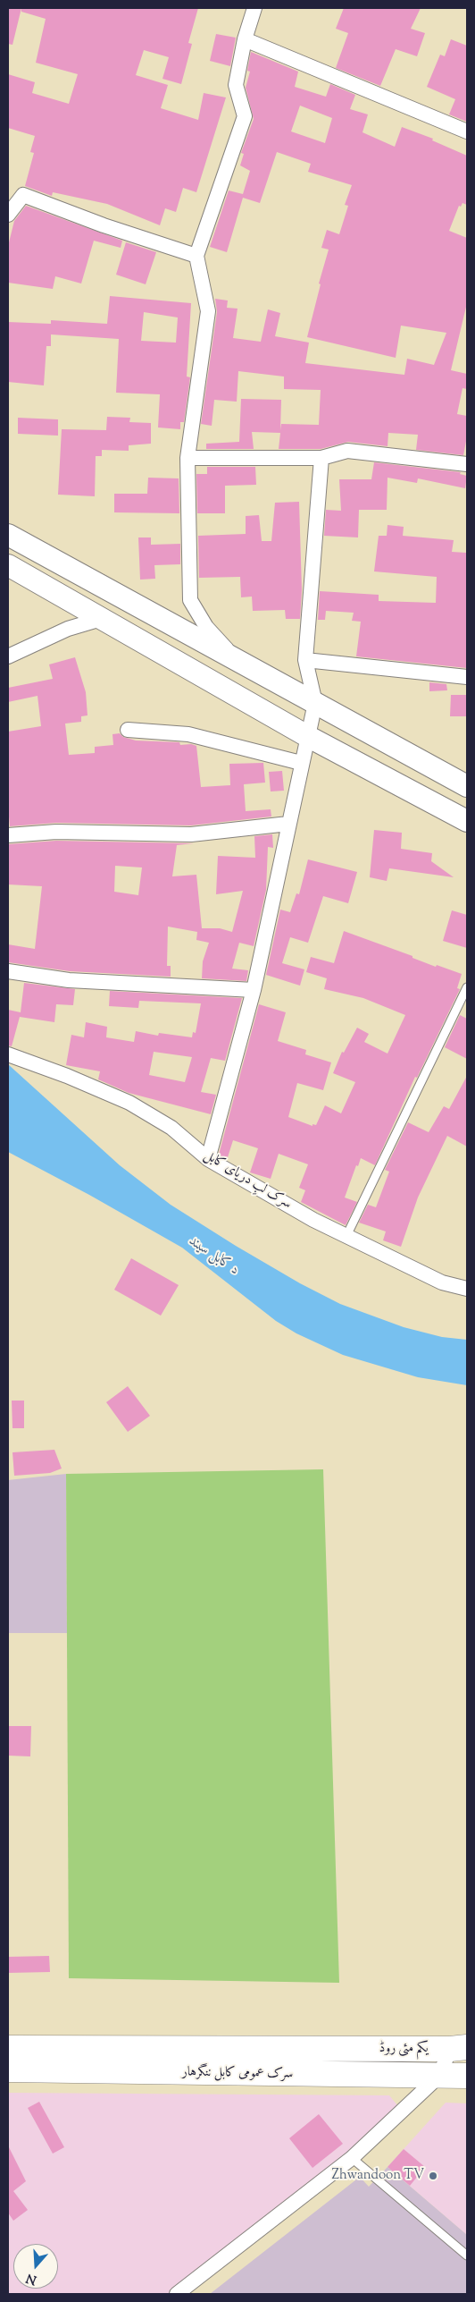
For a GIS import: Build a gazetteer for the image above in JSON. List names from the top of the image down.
{
  "streets": {
    "highway": ["یکم مئی روڈ", "سرک عمومی کابل ننگرهار"],
    "street": ["سرک لبِ دریای کابل"]
  },
  "crossings": [
    ["یکم مئی روڈ", "سرک عمومی کابل ننگرهار"]
  ],
  "water": ["د کابل سيند"],
  "places": ["Zhwandoon TV"],
  "north": "bottom"
}
